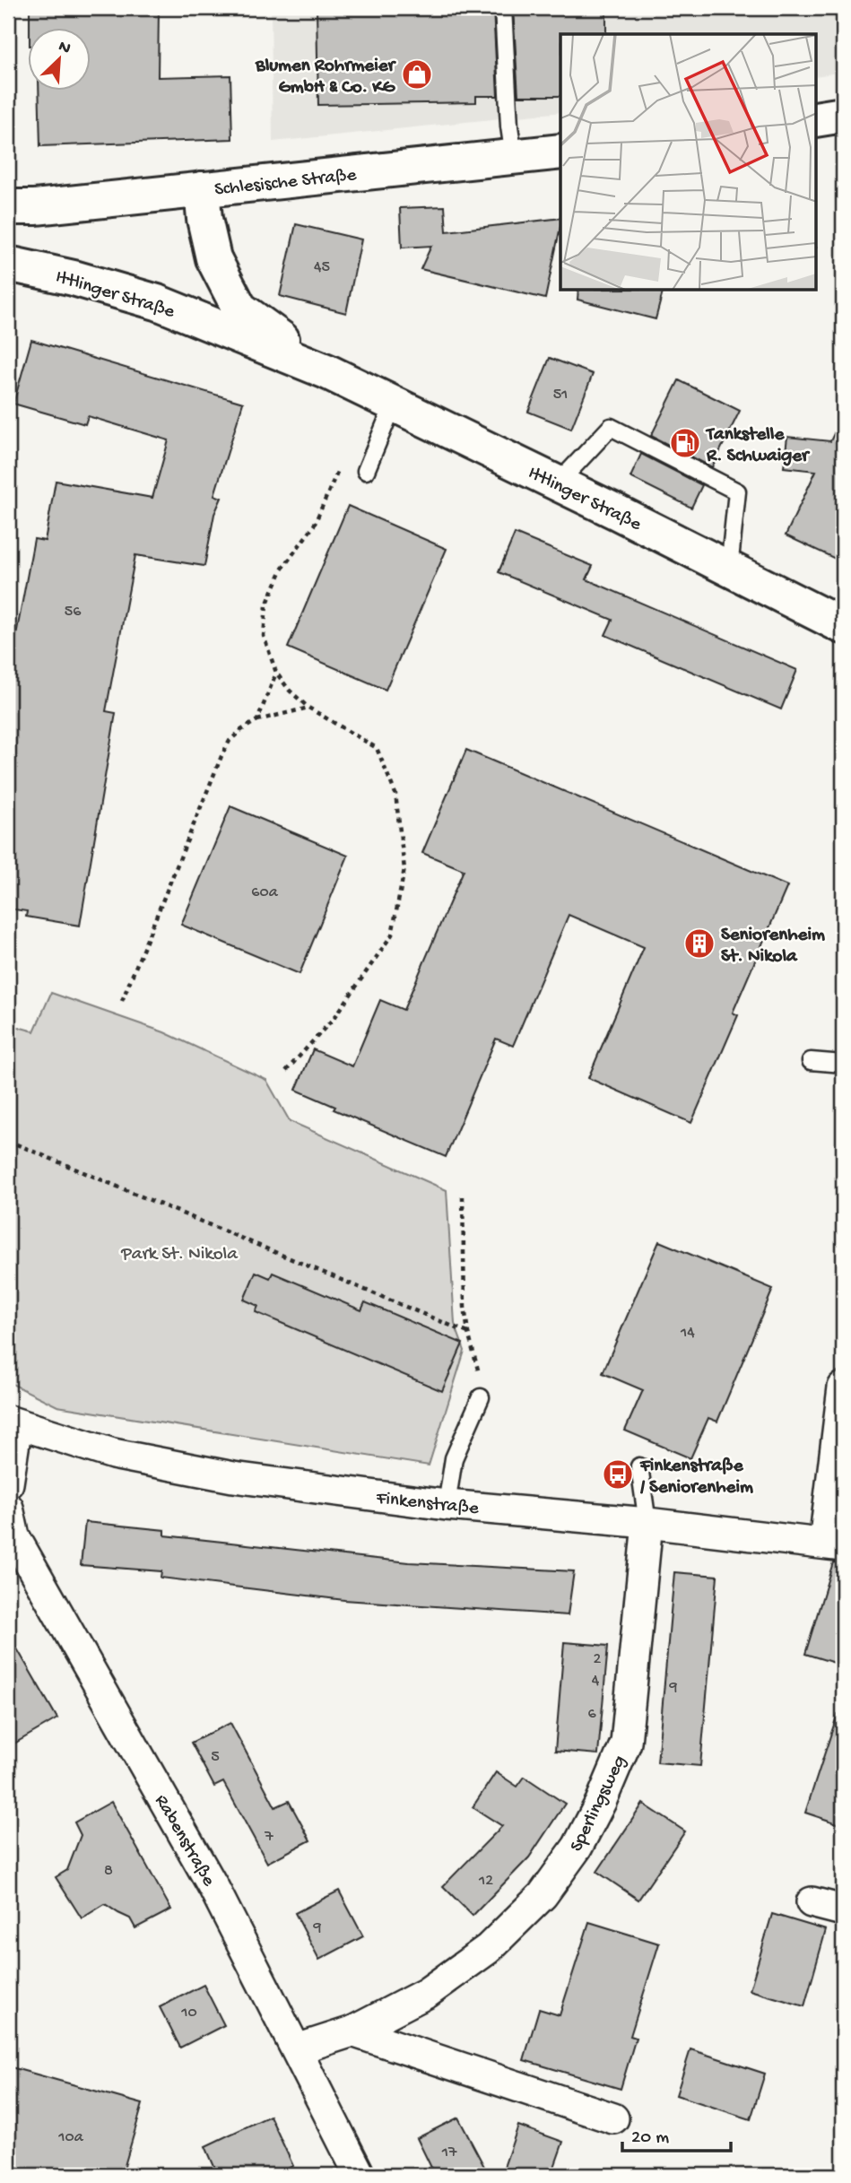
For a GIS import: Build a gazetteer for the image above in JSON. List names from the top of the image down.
{
  "streets": {
    "street": [
      "Schlesische Straße",
      "Ittlinger Straße",
      "Finkenstraße",
      "Sperlingsweg",
      "Rabenstraße"
    ]
  },
  "crossings": [
    ["Schlesische Straße", "Ittlinger Straße"],
    ["Finkenstraße", "Sperlingsweg"],
    ["Sperlingsweg", "Rabenstraße"]
  ],
  "parks": ["Park St. Nikola"],
  "places": {
    "shop": ["Blumen Rohrmeier GmbH & Co. KG"],
    "fuel station": ["Tankstelle R. Schwaiger"],
    "building": ["Seniorenheim St. Nikola"],
    "bus stop": ["Finkenstraße / Seniorenheim"]
  },
  "house_numbers": [
    "45",
    "51",
    "56",
    "60a",
    "14",
    "2",
    "4",
    "9",
    "6",
    "5",
    "7",
    "8",
    "12",
    "9",
    "10",
    "10a",
    "17"
  ],
  "scale_bar": "20 m",
  "north": "top right"
}
